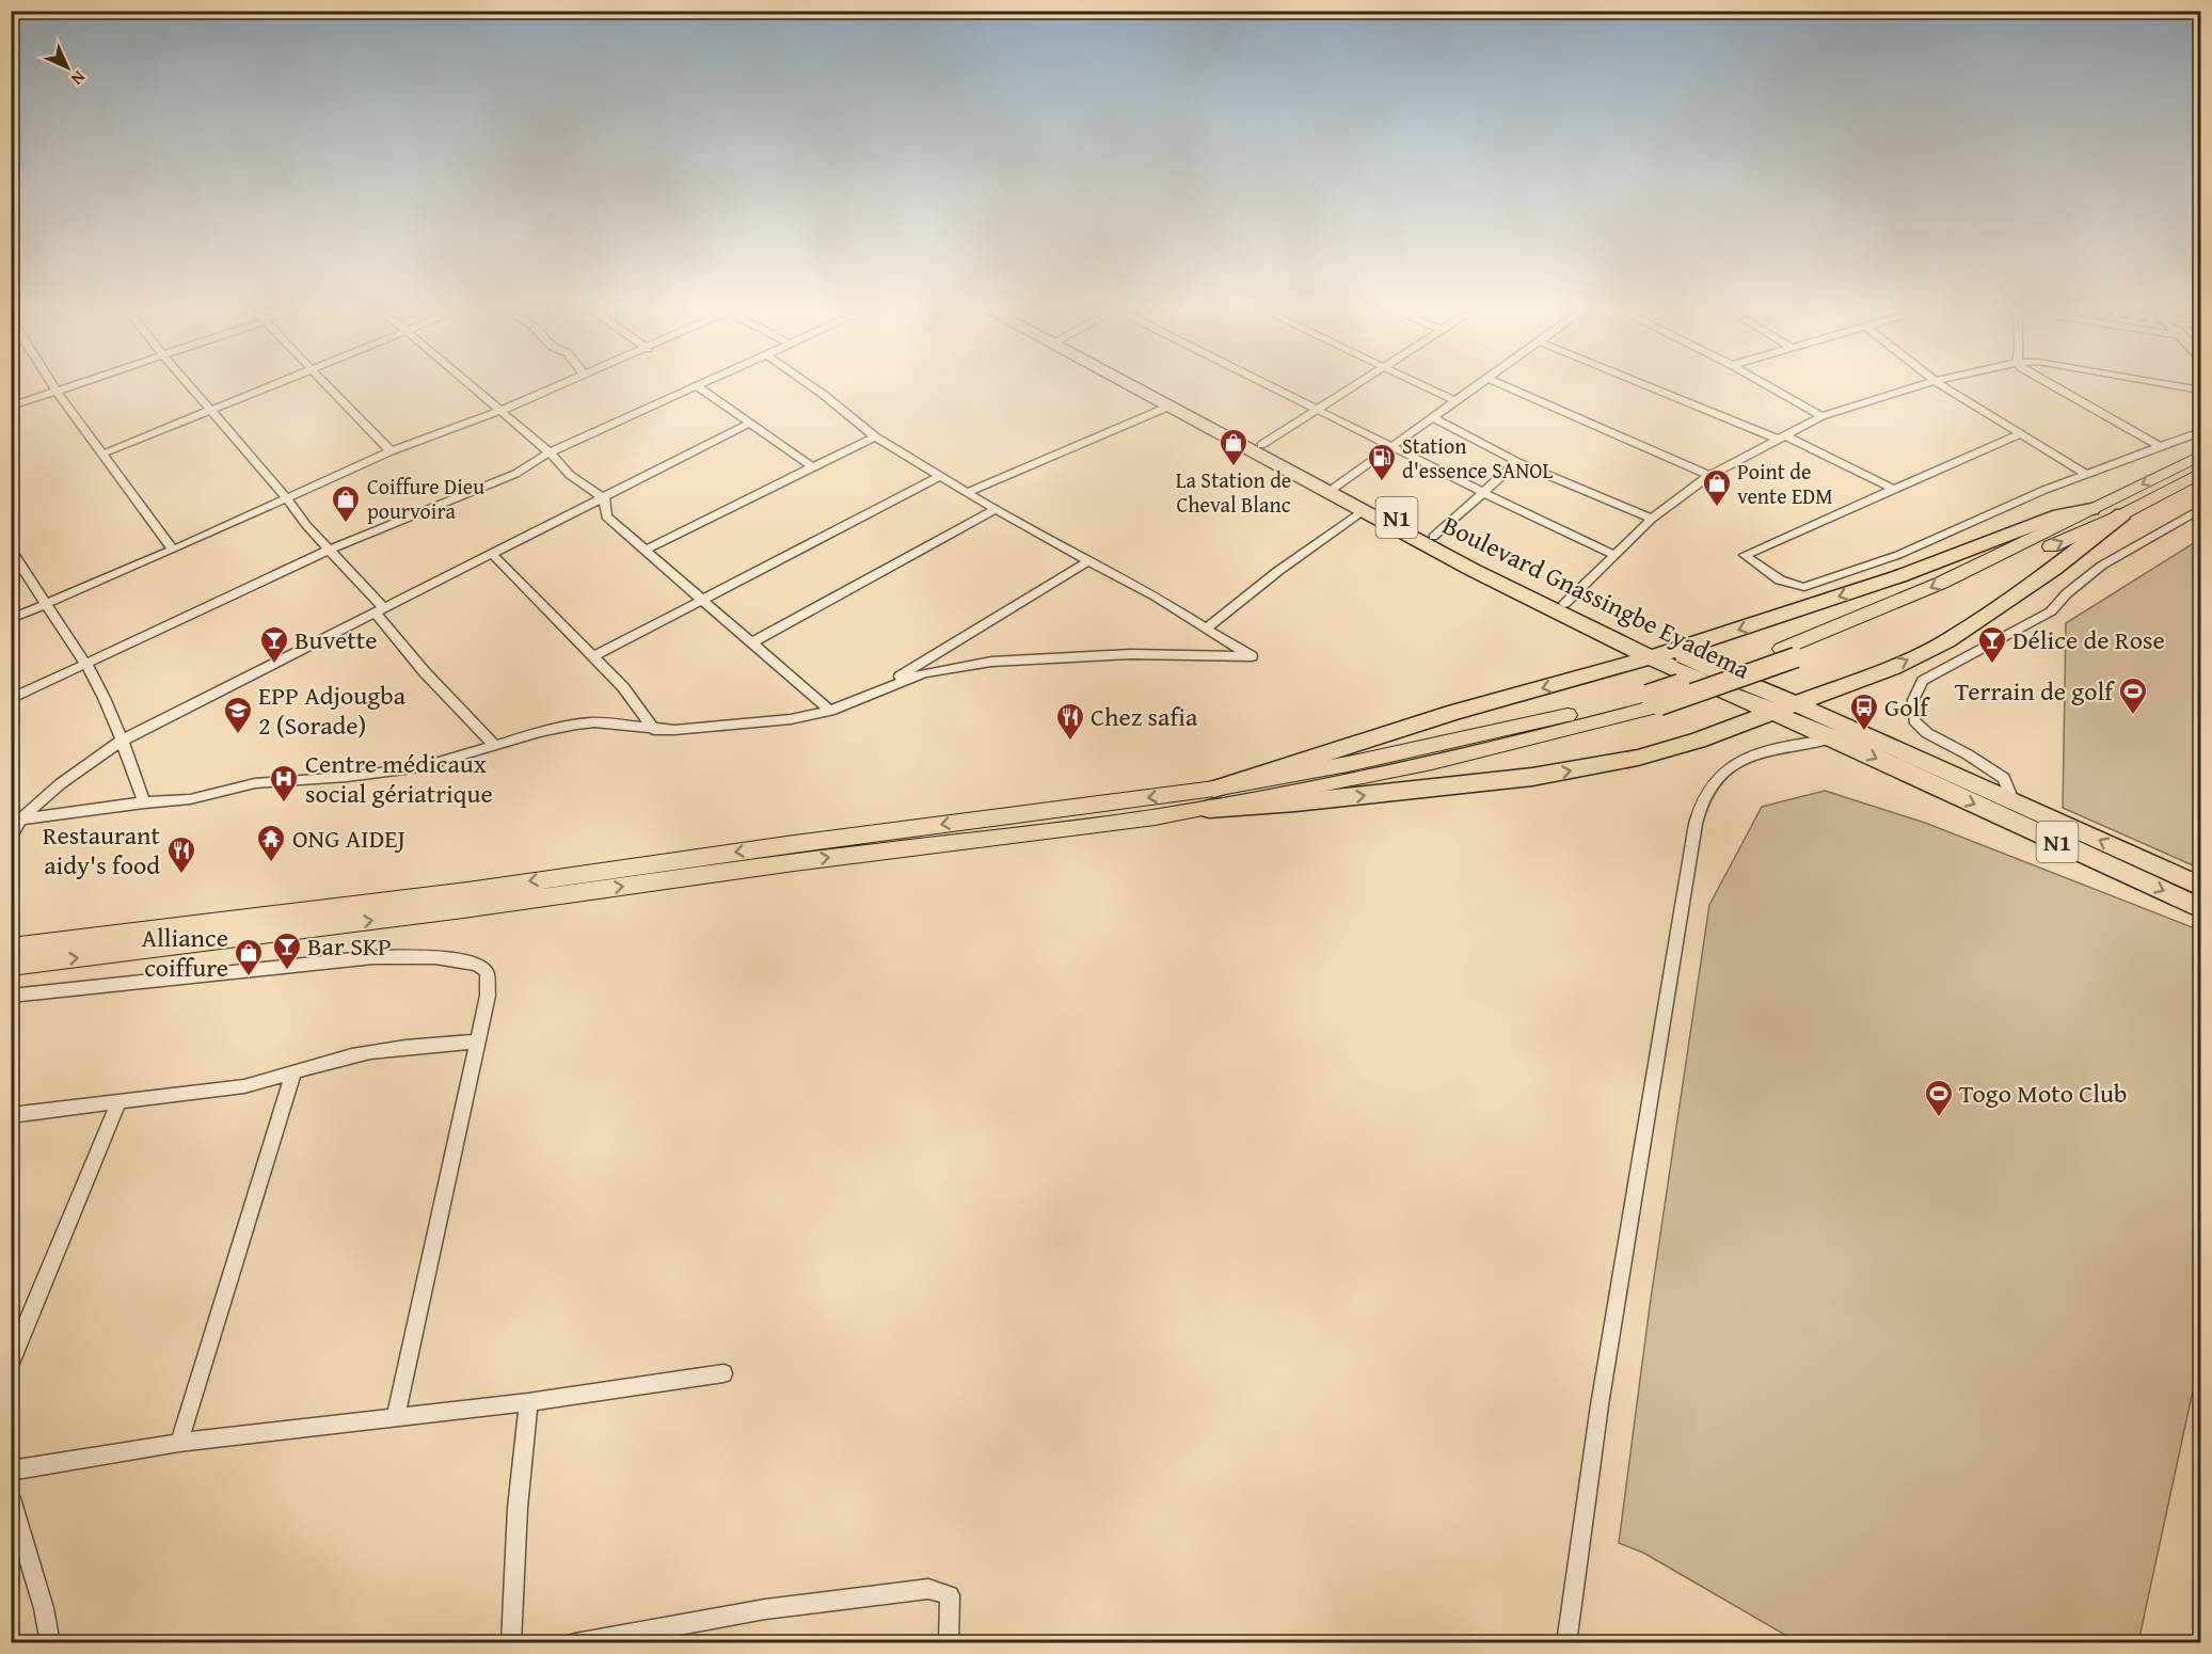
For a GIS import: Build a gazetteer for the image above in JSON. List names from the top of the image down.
{
  "streets": {
    "highway": ["N1", "Boulevard Gnassingbe Eyadema"]
  },
  "crossings": [
    ["N1", "Boulevard Gnassingbe Eyadema"]
  ],
  "places": {
    "shop": [
      "La Station de Cheval Blanc",
      "Point de vente EDM",
      "Coiffure Dieu pourvoira",
      "Alliance coiffure"
    ],
    "fuel station": ["Station d'essence SANOL"],
    "bar": ["Buvette", "Délice de Rose", "Bar SKP"],
    "sports": ["Terrain de golf", "Togo Moto Club"],
    "bus stop": ["Golf"],
    "school or university": ["EPP Adjougba 2 (Sorade)"],
    "restaurant": ["Chez safia", "Restaurant aidy's food"],
    "hospital": ["Centre médicaux social gériatrique"],
    "temple": ["ONG AIDEJ"]
  },
  "north": "bottom right"
}
